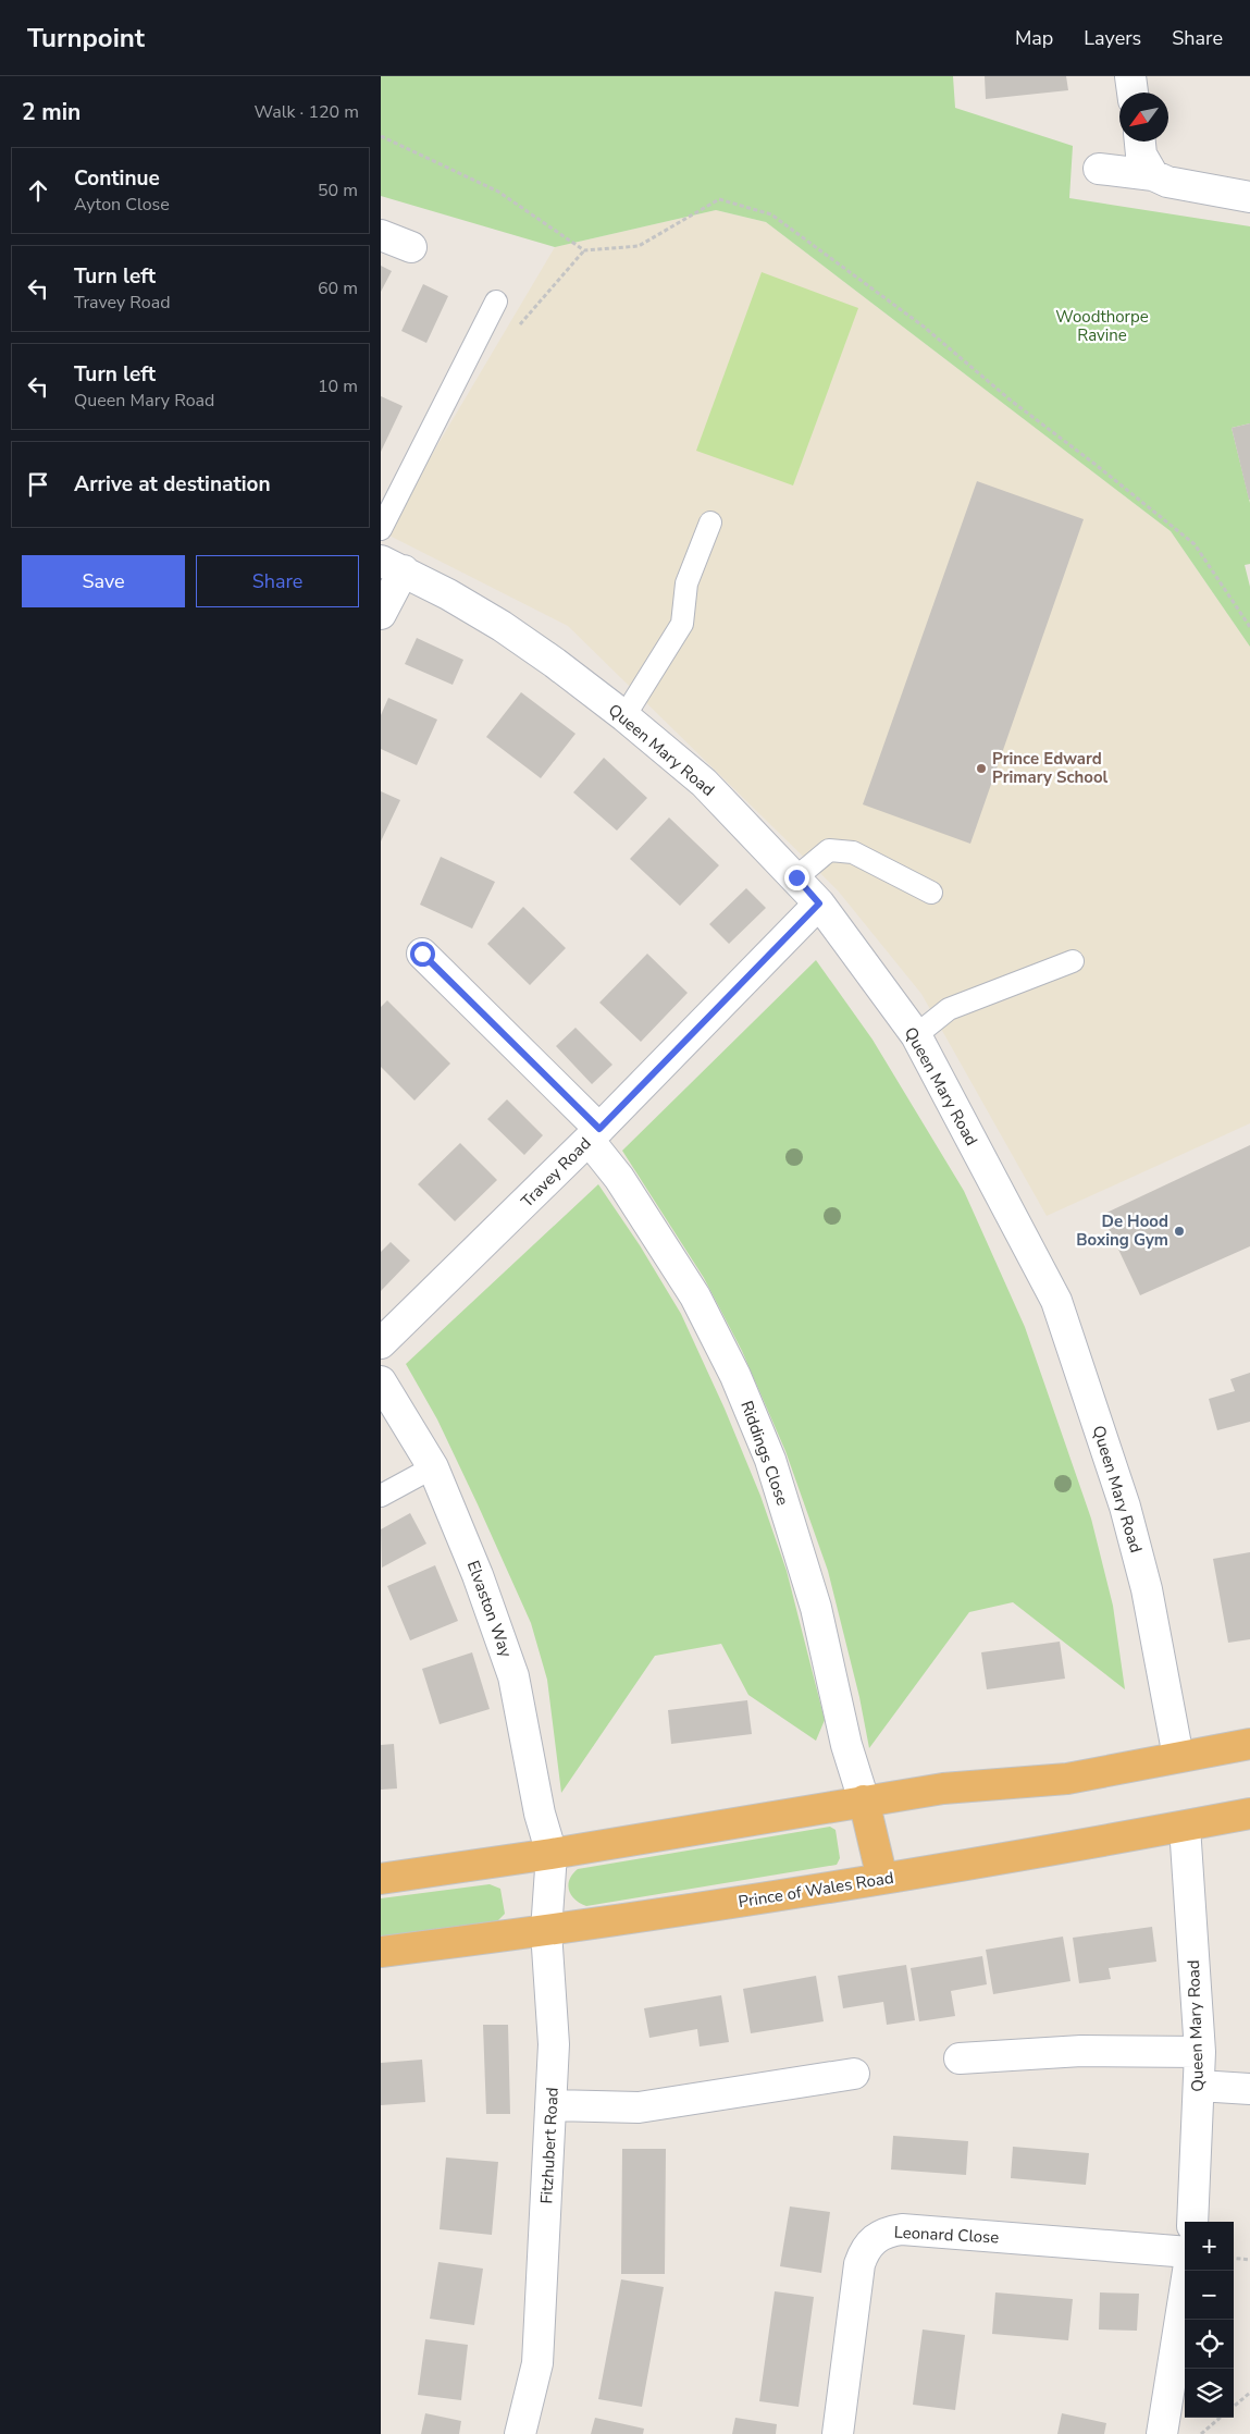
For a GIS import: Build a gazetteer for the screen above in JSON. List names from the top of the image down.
{
  "streets": {
    "highway": ["Prince of Wales Road"],
    "street": [
      "Queen Mary Road",
      "Travey Road",
      "Riddings Close",
      "Elvaston Way",
      "Fitzhubert Road",
      "Leonard Close"
    ]
  },
  "crossings": [
    ["Queen Mary Road", "Travey Road"],
    ["Queen Mary Road", "Prince of Wales Road"],
    ["Travey Road", "Riddings Close"],
    ["Elvaston Way", "Fitzhubert Road"],
    ["Prince of Wales Road", "Fitzhubert Road"]
  ],
  "parks": ["Woodthorpe Ravine"],
  "places": ["Prince Edward Primary School", "De Hood Boxing Gym"],
  "north": "bottom left",
  "page": {
    "header": "Turnpoint",
    "nav": ["Map", "Layers", "Share"],
    "heading": ["2 min", "Walk · 120 m"],
    "list": [
      ["Continue", "Ayton Close", "50 m"],
      ["Turn left", "Travey Road", "60 m"],
      ["Turn left", "Queen Mary Road", "10 m"],
      "Arrive at destination"
    ],
    "buttons": ["Save", "Share"],
    "map_buttons": ["+", "−"]
  }
}
